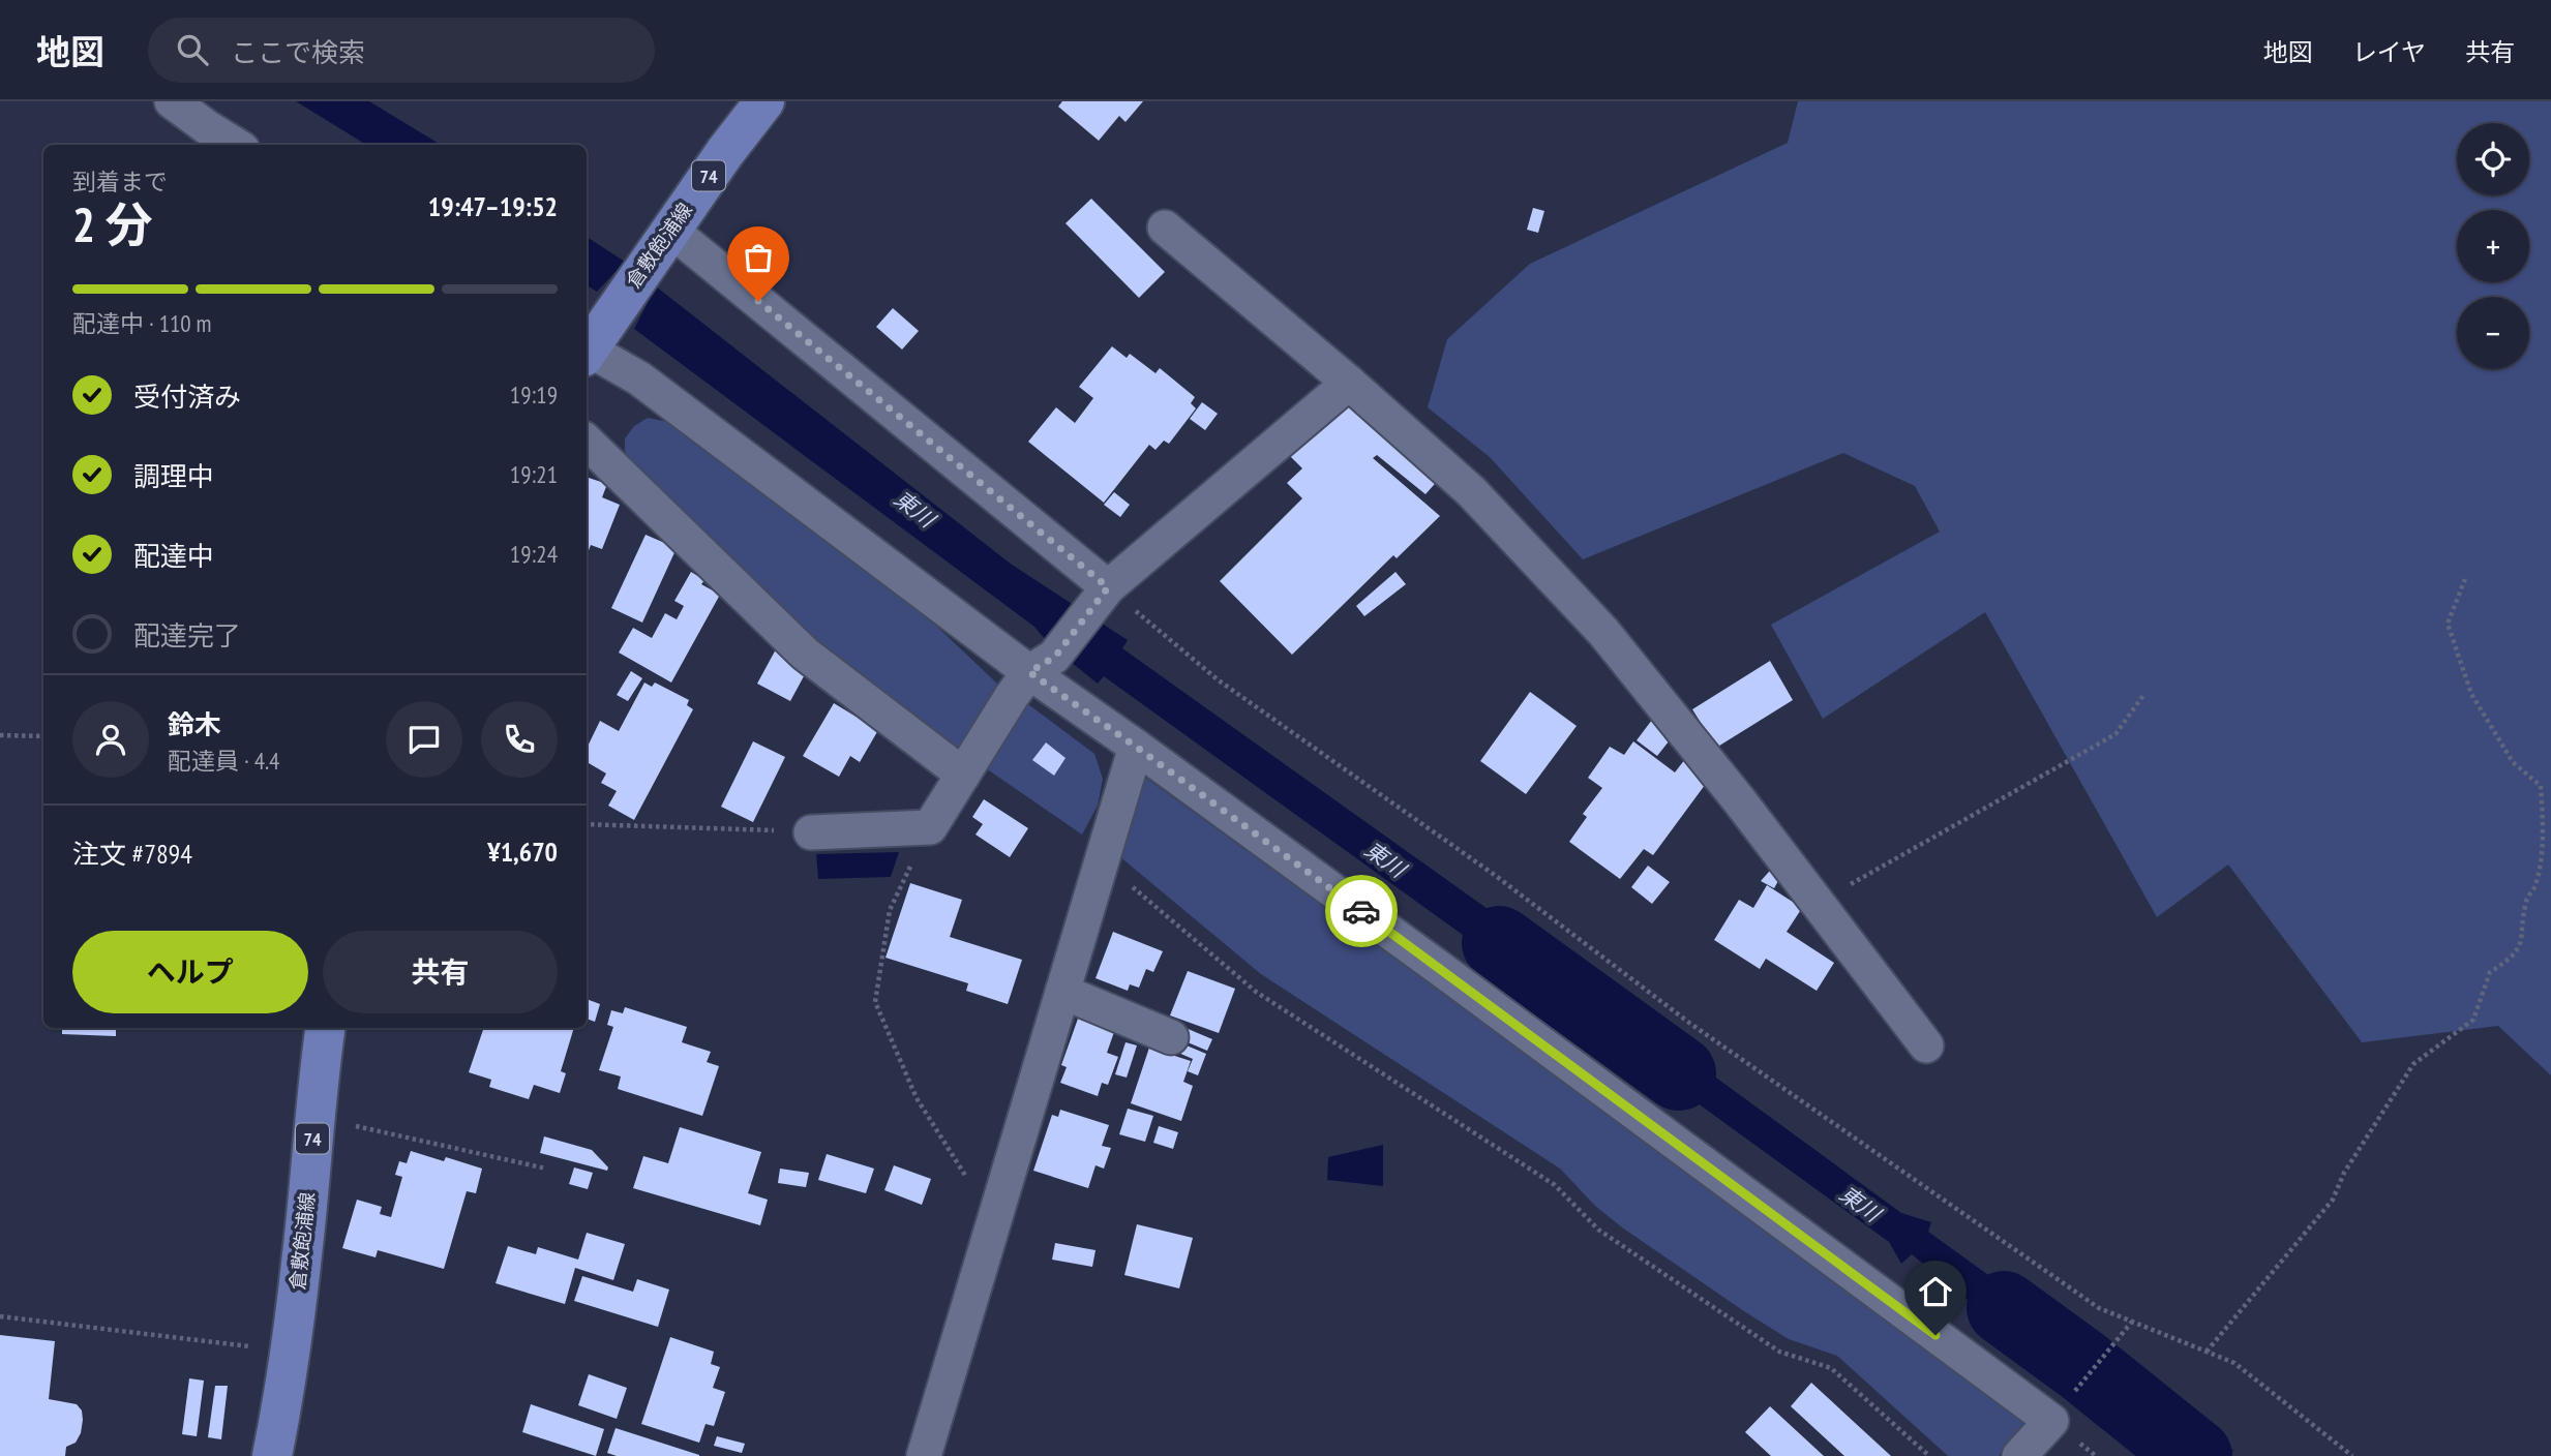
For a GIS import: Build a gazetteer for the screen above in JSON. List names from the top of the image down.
{
  "streets": {
    "main road": ["74", "倉敷飽浦線"]
  },
  "water": ["東川"],
  "page": {
    "header": "地図",
    "search": "ここで検索",
    "nav": ["地図", "レイヤ", "共有"],
    "map_buttons": ["+", "−"],
    "heading": ["2 分", "到着まで", "19:47–19:52"],
    "panel": [
      "鈴木",
      "配達員 · 4.4",
      "注文 #7894",
      "¥1,670"
    ],
    "bar": "配達中 · 110 m",
    "list": [
      ["受付済み", "19:19"],
      ["調理中", "19:21"],
      ["配達中", "19:24"],
      "配達完了"
    ],
    "buttons": ["ヘルプ", "共有"]
  }
}
